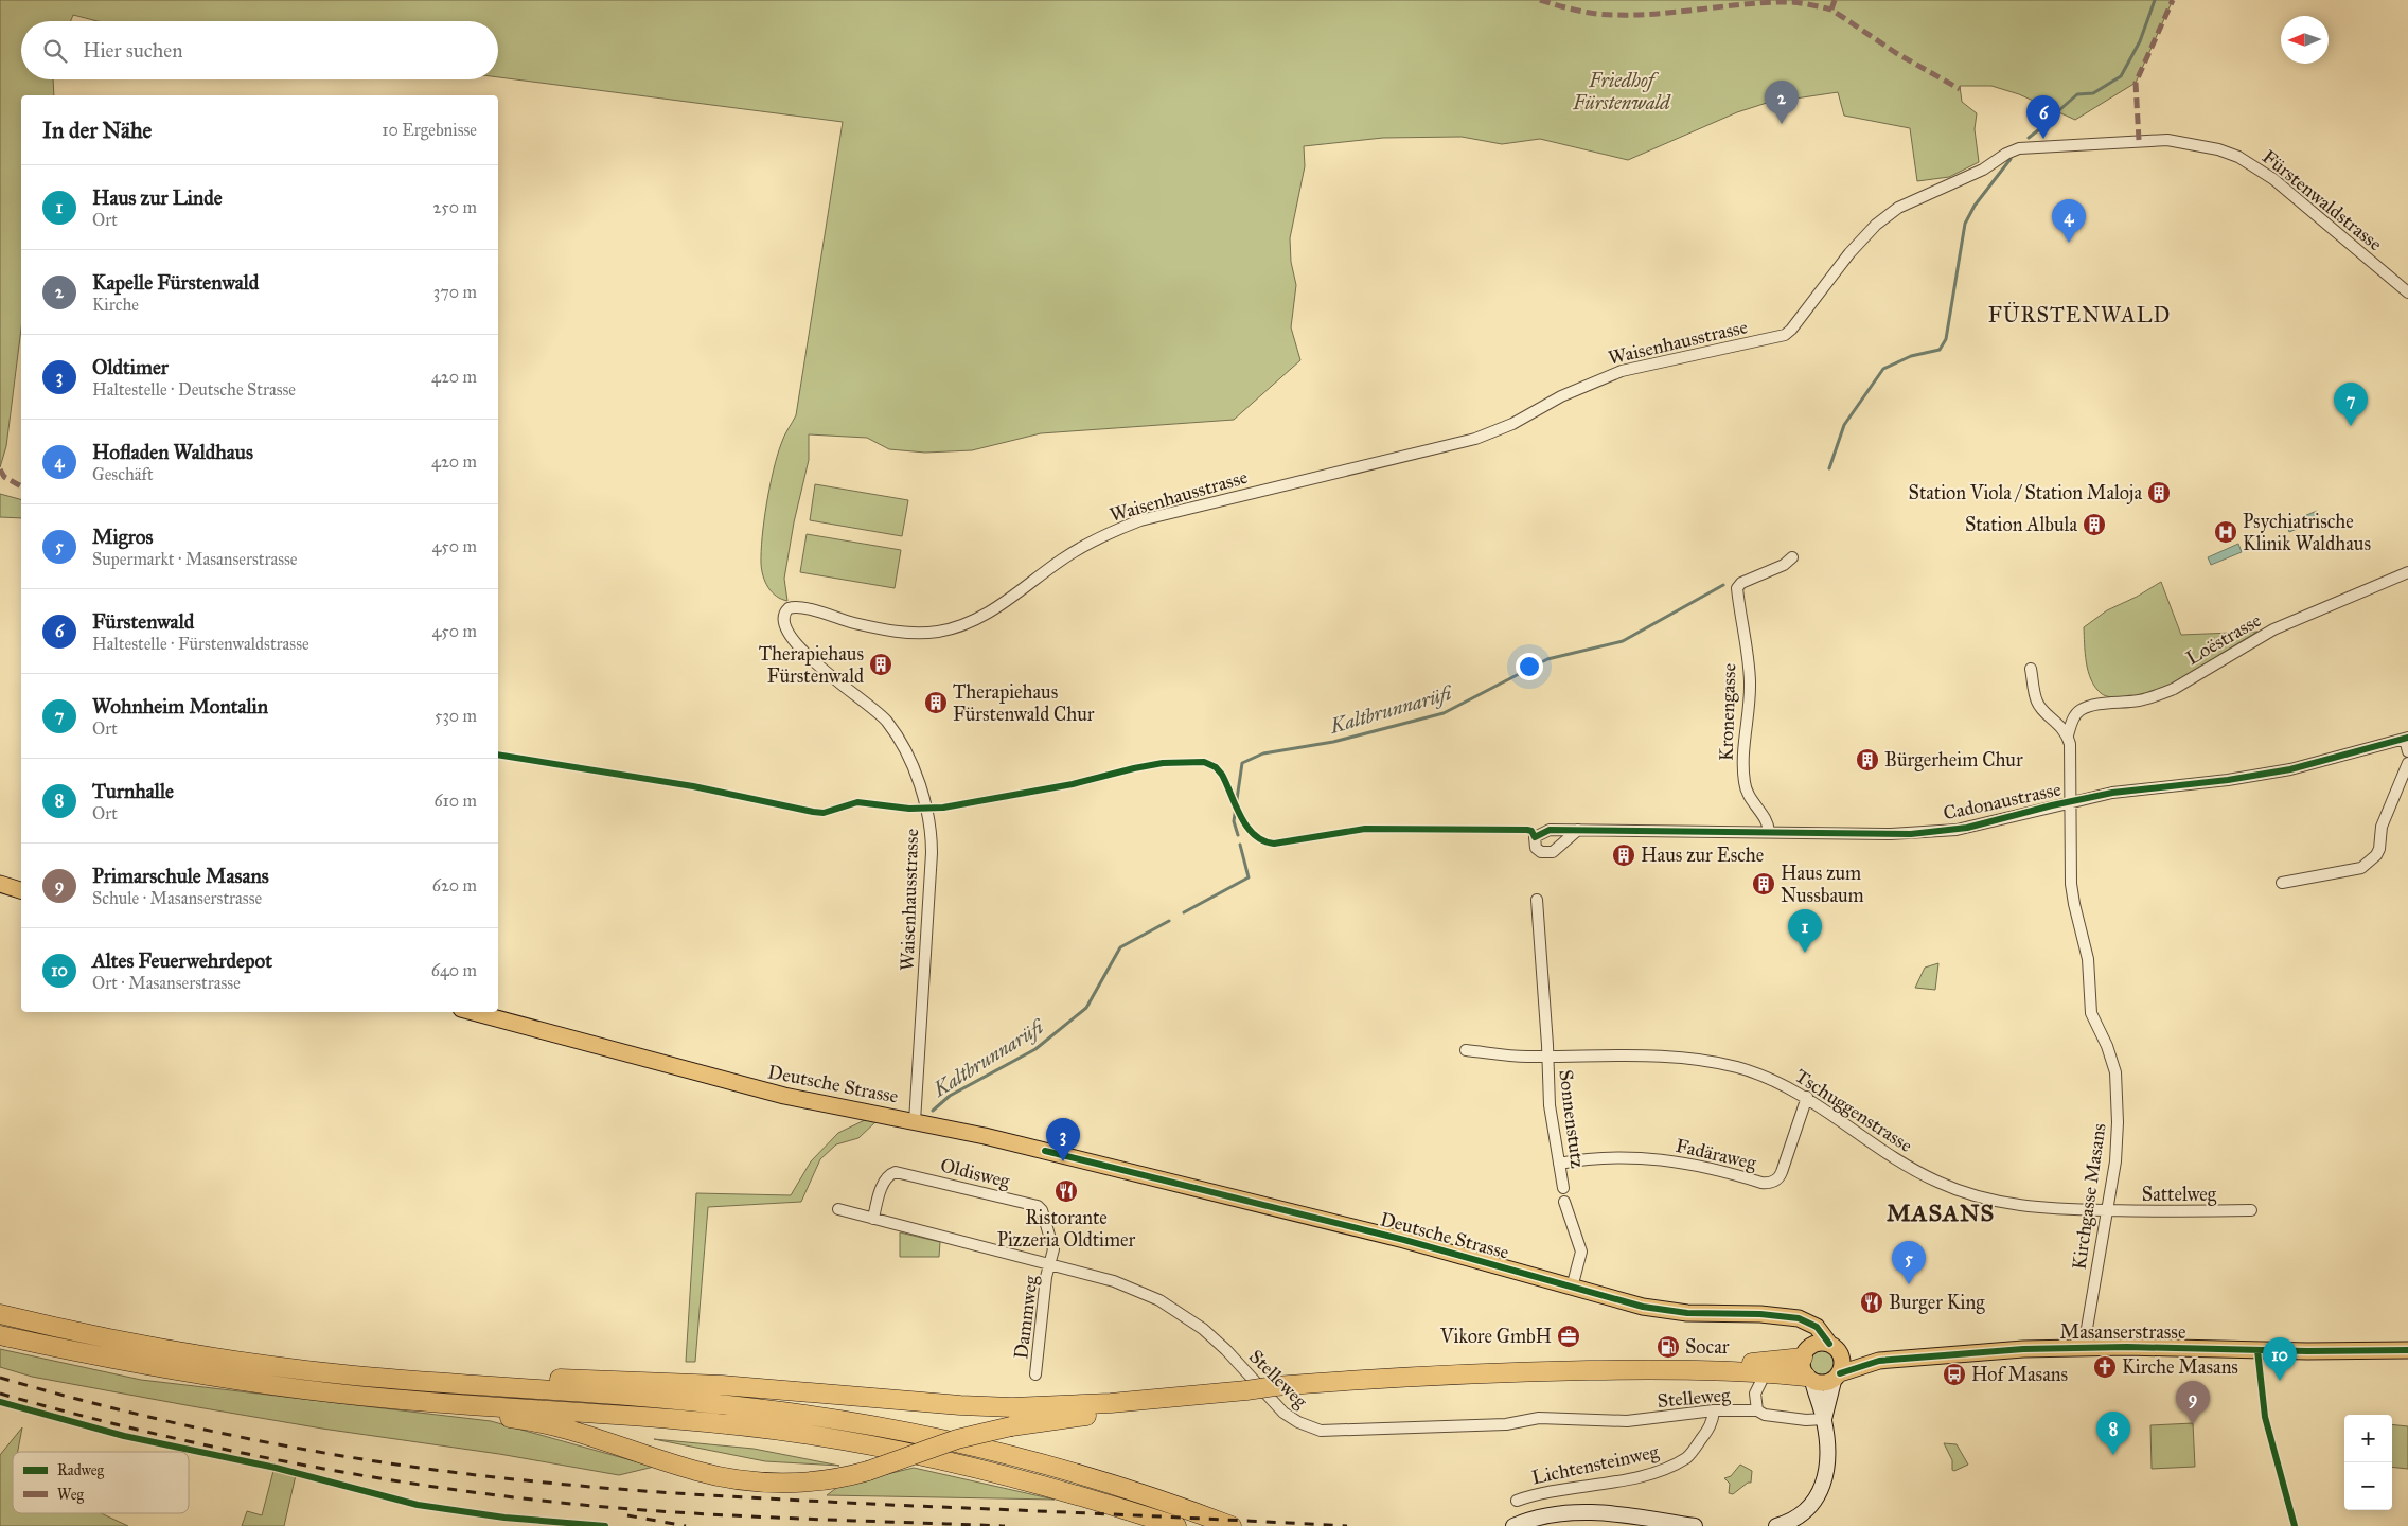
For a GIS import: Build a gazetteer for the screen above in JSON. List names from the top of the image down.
{
  "streets": {
    "main road": ["Deutsche Strasse", "Masanserstrasse"],
    "street": [
      "Fürstenwaldstrasse",
      "Waisenhausstrasse",
      "Loëstrasse",
      "Kronengasse",
      "Cadonaustrasse",
      "Tschuggenstrasse",
      "Sonnenstutz",
      "Fadäraweg",
      "Oldisweg",
      "Sattelweg",
      "Kirchgasse Masans",
      "Dammweg",
      "Stelleweg",
      "Lichtensteinweg"
    ]
  },
  "crossings": [
    ["Fürstenwaldstrasse", "Waisenhausstrasse"],
    ["Waisenhausstrasse", "Deutsche Strasse"],
    ["Loëstrasse", "Kirchgasse Masans"],
    ["Kronengasse", "Cadonaustrasse"],
    ["Cadonaustrasse", "Kirchgasse Masans"],
    ["Deutsche Strasse", "Masanserstrasse"],
    ["Tschuggenstrasse", "Sonnenstutz"],
    ["Tschuggenstrasse", "Fadäraweg"],
    ["Tschuggenstrasse", "Sattelweg"],
    ["Tschuggenstrasse", "Kirchgasse Masans"],
    ["Sonnenstutz", "Fadäraweg"],
    ["Oldisweg", "Dammweg"],
    ["Oldisweg", "Stelleweg"],
    ["Sattelweg", "Kirchgasse Masans"],
    ["Kirchgasse Masans", "Masanserstrasse"],
    ["Dammweg", "Stelleweg"],
    ["Stelleweg", "Lichtensteinweg"]
  ],
  "districts": ["FÜRSTENWALD", "MASANS"],
  "water": ["Kaltbrunnarüfi"],
  "parks": ["Friedhof Fürstenwald"],
  "places": {
    "building": [
      "Station Viola / Station Maloja",
      "Station Albula",
      "Therapiehaus Fürstenwald",
      "Therapiehaus Fürstenwald Chur",
      "Bürgerheim Chur",
      "Haus zur Esche",
      "Haus zum Nussbaum"
    ],
    "hospital": ["Psychiatrische Klinik Waldhaus"],
    "restaurant": ["Ristorante Pizzeria Oldtimer", "Burger King"],
    "office": ["Vikore GmbH"],
    "fuel station": ["Socar"],
    "church": ["Kirche Masans"],
    "bus stop": ["Hof Masans"]
  },
  "legend": ["Radweg", "Weg"],
  "north": "left",
  "page": {
    "search": "Hier suchen",
    "pins": [
      "2",
      "6",
      "4",
      "7",
      "1",
      "3",
      "5",
      "10",
      "9",
      "8"
    ],
    "heading": ["In der Nähe", "10 Ergebnisse"],
    "list": [
      {
        "mark": "1",
        "name": "Haus zur Linde",
        "note": "Ort",
        "value": "250 m"
      },
      {
        "mark": "2",
        "name": "Kapelle Fürstenwald",
        "note": "Kirche",
        "value": "370 m"
      },
      {
        "mark": "3",
        "name": "Oldtimer",
        "note": "Haltestelle · Deutsche Strasse",
        "value": "420 m"
      },
      {
        "mark": "4",
        "name": "Hofladen Waldhaus",
        "note": "Geschäft",
        "value": "420 m"
      },
      {
        "mark": "5",
        "name": "Migros",
        "note": "Supermarkt · Masanserstrasse",
        "value": "450 m"
      },
      {
        "mark": "6",
        "name": "Fürstenwald",
        "note": "Haltestelle · Fürstenwaldstrasse",
        "value": "450 m"
      },
      {
        "mark": "7",
        "name": "Wohnheim Montalin",
        "note": "Ort",
        "value": "530 m"
      },
      {
        "mark": "8",
        "name": "Turnhalle",
        "note": "Ort",
        "value": "610 m"
      },
      {
        "mark": "9",
        "name": "Primarschule Masans",
        "note": "Schule · Masanserstrasse",
        "value": "620 m"
      },
      {
        "mark": "10",
        "name": "Altes Feuerwehrdepot",
        "note": "Ort · Masanserstrasse",
        "value": "640 m"
      }
    ],
    "map_buttons": ["+", "−"]
  }
}
